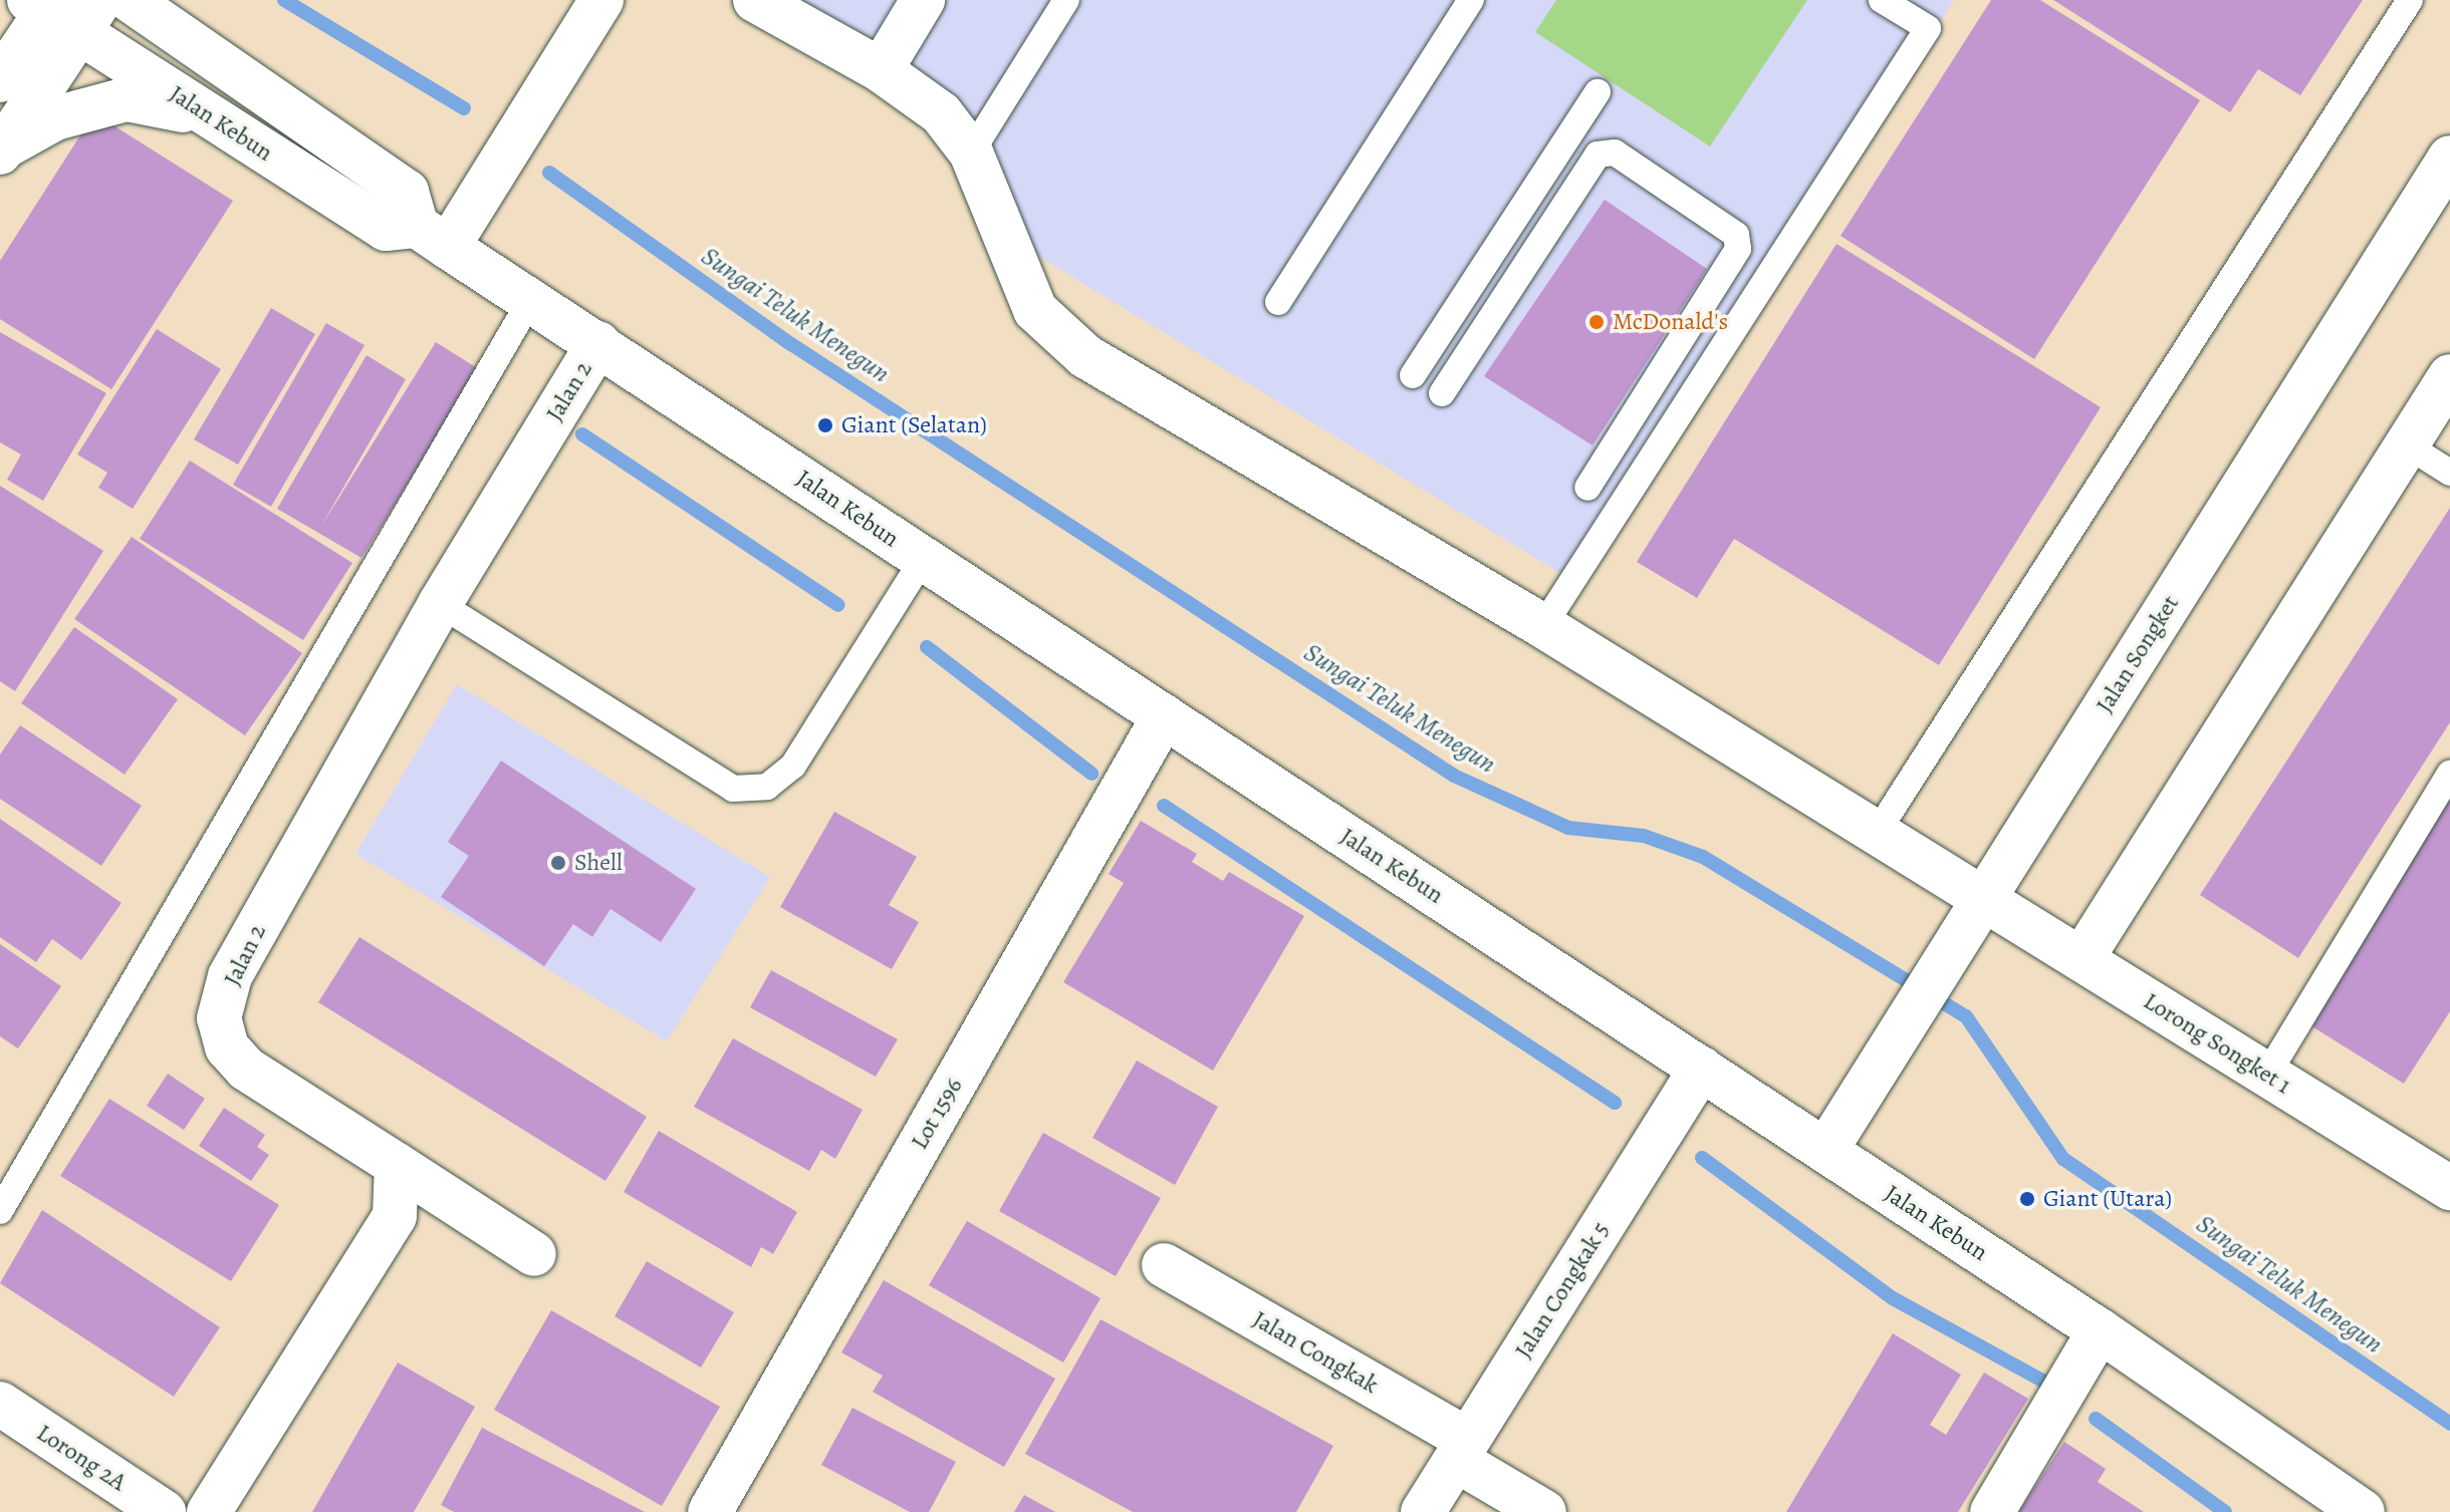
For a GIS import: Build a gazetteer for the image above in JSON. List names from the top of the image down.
{
  "streets": {
    "street": [
      "Jalan Kebun",
      "Jalan 2",
      "Jalan Songket",
      "Lorong Songket 1",
      "Lot 1596",
      "Jalan Congkak 5",
      "Jalan Congkak",
      "Lorong 2A"
    ]
  },
  "crossings": [
    ["Jalan Kebun", "Jalan 2"],
    ["Jalan Kebun", "Jalan Songket"],
    ["Jalan Kebun", "Lot 1596"],
    ["Jalan Kebun", "Jalan Congkak 5"],
    ["Jalan Songket", "Lorong Songket 1"],
    ["Jalan Congkak 5", "Jalan Congkak"]
  ],
  "water": ["Sungai Teluk Menegun"],
  "places": [
    "McDonald's",
    "Giant (Selatan)",
    "Shell",
    "Giant (Utara)"
  ]
}
